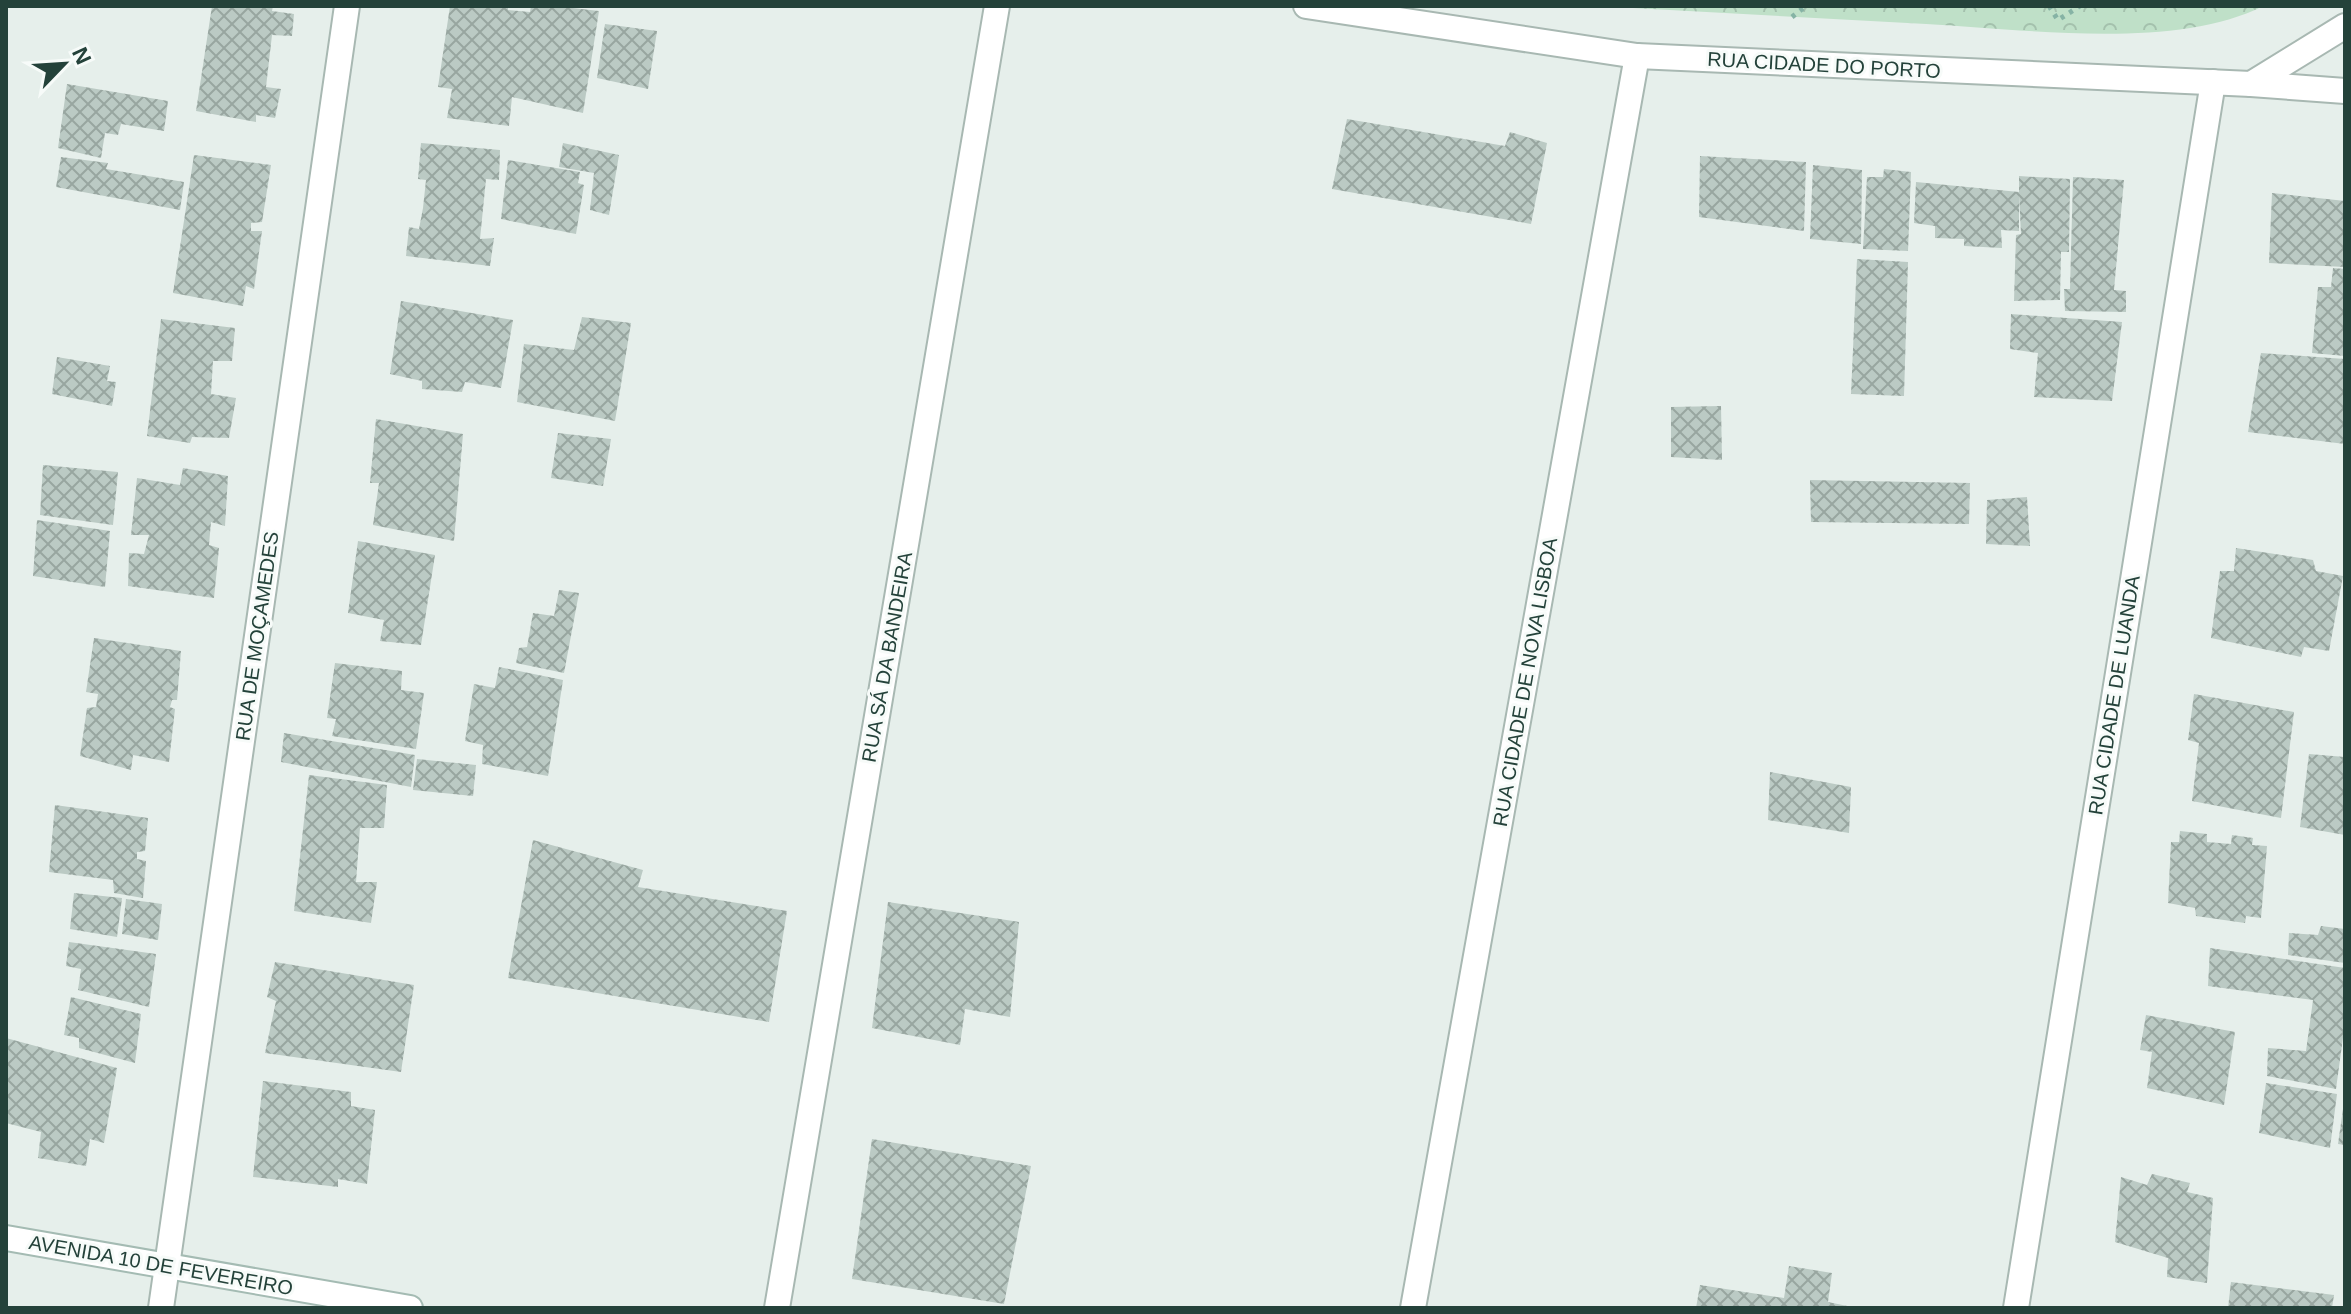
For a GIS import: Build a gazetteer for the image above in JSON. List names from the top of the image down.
{
  "streets": {
    "street": [
      "RUA CIDADE DO PORTO",
      "RUA DE MOÇAMEDES",
      "RUA SÁ DA BANDEIRA",
      "RUA CIDADE DE NOVA LISBOA",
      "RUA CIDADE DE LUANDA",
      "AVENIDA 10 DE FEVEREIRO"
    ]
  },
  "crossings": [
    ["RUA CIDADE DO PORTO", "RUA CIDADE DE NOVA LISBOA"],
    ["RUA CIDADE DO PORTO", "RUA CIDADE DE LUANDA"],
    ["RUA DE MOÇAMEDES", "AVENIDA 10 DE FEVEREIRO"]
  ],
  "north": "top right"
}
